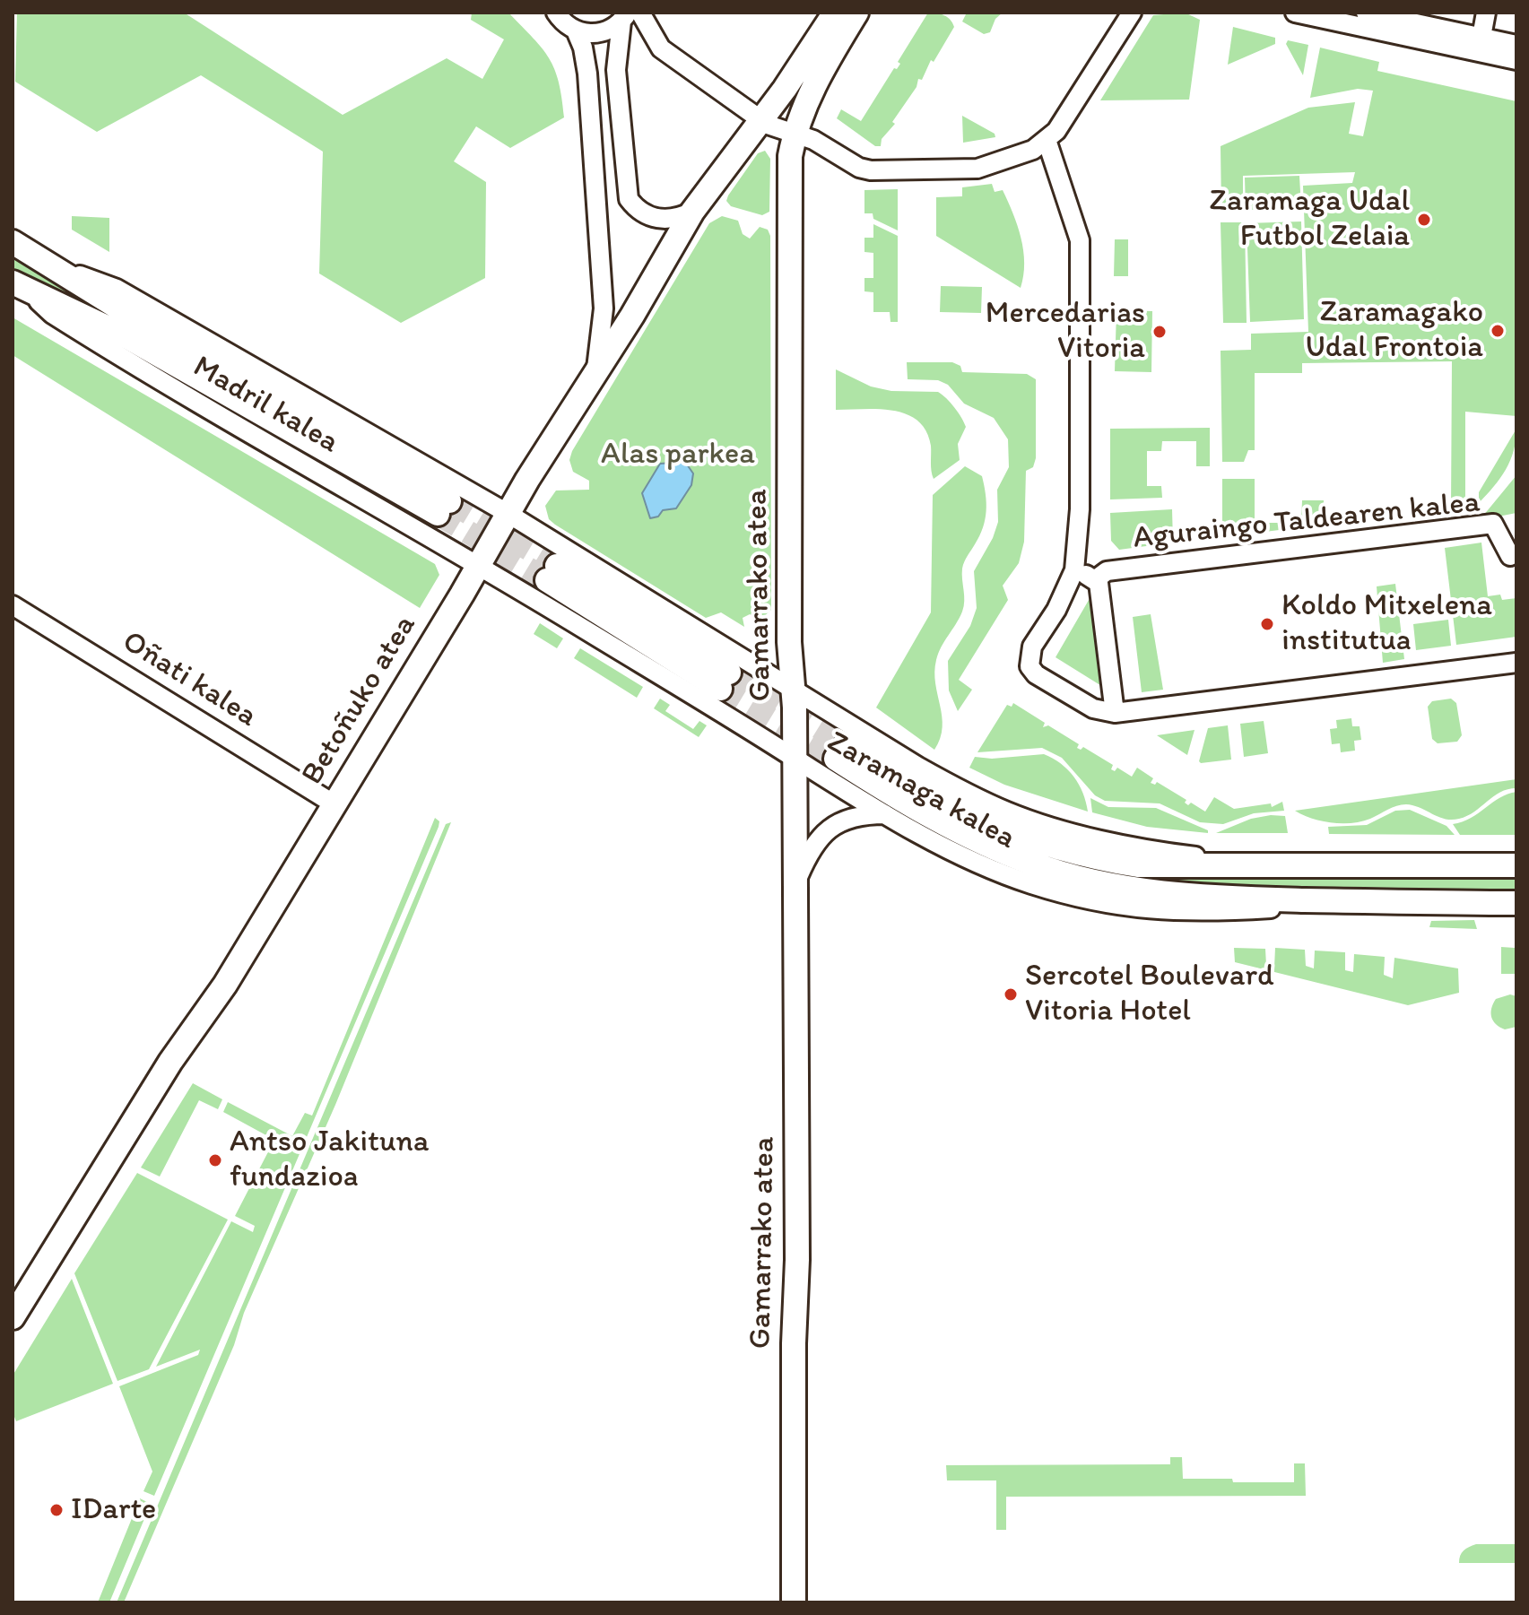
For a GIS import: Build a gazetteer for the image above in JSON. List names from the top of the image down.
{
  "streets": {
    "main road": [
      "Madril kalea",
      "Gamarrako atea",
      "Betoñuko atea",
      "Zaramaga kalea"
    ],
    "street": ["Aguraingo Taldearen kalea", "Oñati kalea"]
  },
  "crossings": [
    ["Madril kalea", "Betoñuko atea"],
    ["Madril kalea", "Zaramaga kalea"],
    ["Gamarrako atea", "Zaramaga kalea"],
    ["Oñati kalea", "Betoñuko atea"],
    ["Betoñuko atea", "Zaramaga kalea"]
  ],
  "parks": ["Alas parkea"],
  "places": [
    "Zaramaga Udal Futbol Zelaia",
    "Zaramagako Udal Frontoia",
    "Mercedarias Vitoria",
    "Koldo Mitxelena institutua",
    "Sercotel Boulevard Vitoria Hotel",
    "Antso Jakituna fundazioa",
    "IDarte"
  ]
}
